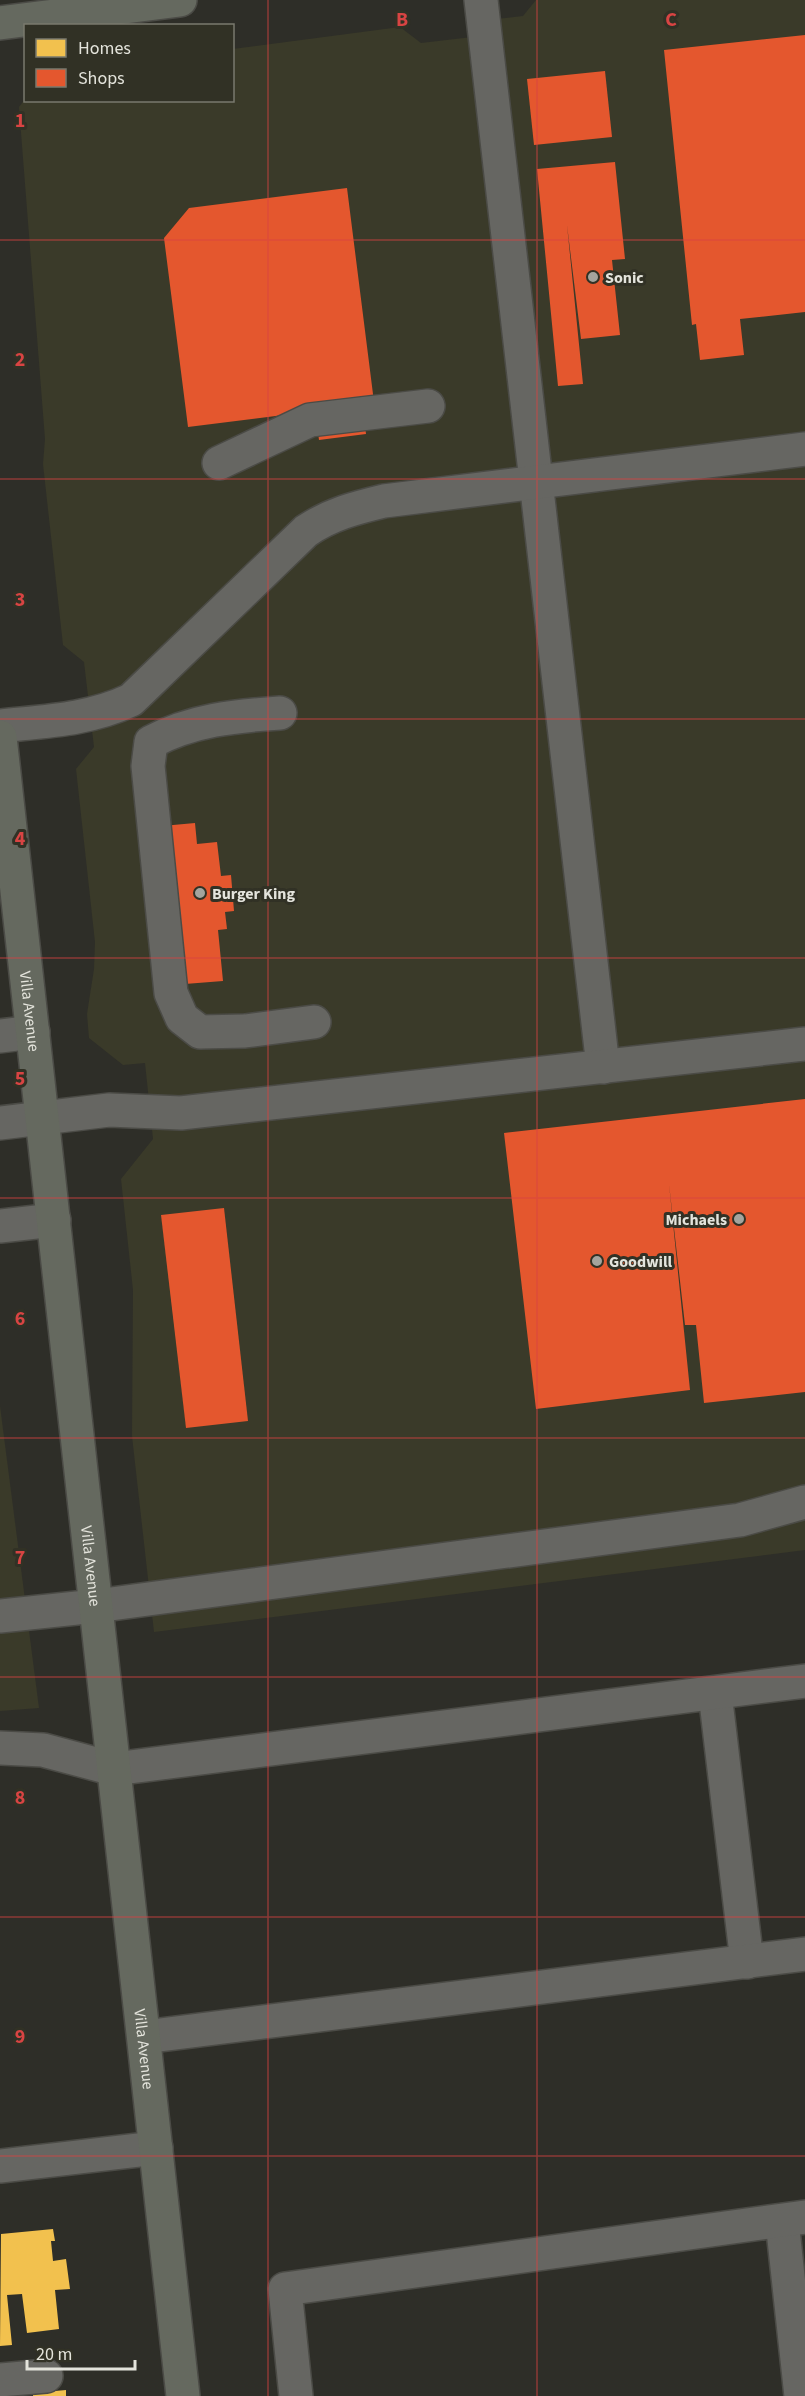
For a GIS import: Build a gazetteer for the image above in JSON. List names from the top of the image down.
{
  "streets": {
    "main road": ["Villa Avenue"]
  },
  "places": [
    "Sonic",
    "Burger King",
    "Michaels",
    "Goodwill"
  ],
  "legend": ["Homes", "Shops"],
  "scale_bar": "20 m",
  "grid": {
    "columns": ["B", "C"],
    "rows": [
      "1",
      "2",
      "3",
      "4",
      "5",
      "6",
      "7",
      "8",
      "9"
    ]
  }
}
